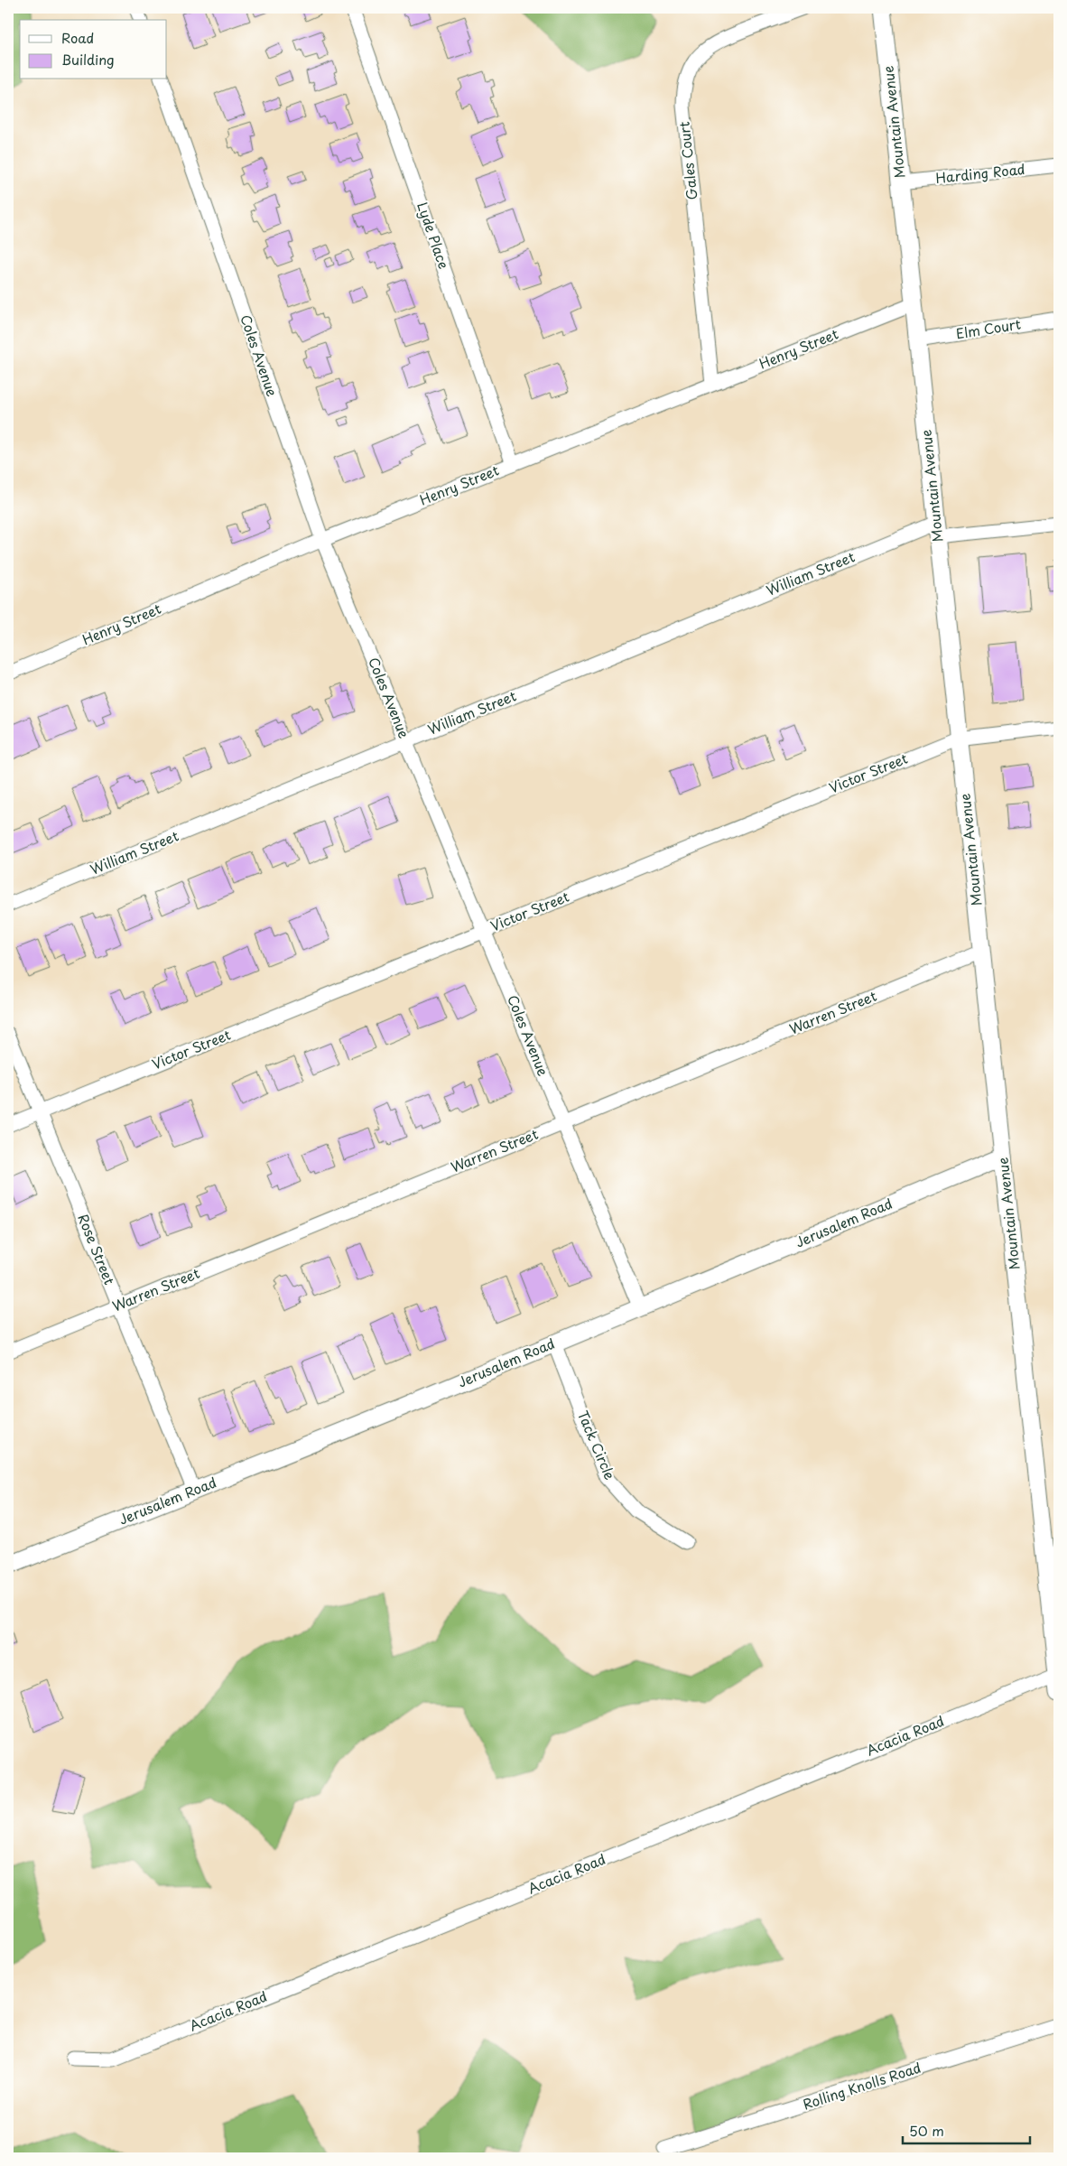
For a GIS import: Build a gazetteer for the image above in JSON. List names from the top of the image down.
{
  "streets": {
    "street": [
      "Mountain Avenue",
      "Gales Court",
      "Harding Road",
      "Lyde Place",
      "Elm Court",
      "Henry Street",
      "Coles Avenue",
      "William Street",
      "Victor Street",
      "Warren Street",
      "Jerusalem Road",
      "Rose Street",
      "Tack Circle",
      "Acacia Road",
      "Rolling Knolls Road"
    ]
  },
  "crossings": [
    ["Mountain Avenue", "Harding Road"],
    ["Mountain Avenue", "Elm Court"],
    ["Mountain Avenue", "Henry Street"],
    ["Mountain Avenue", "William Street"],
    ["Mountain Avenue", "Victor Street"],
    ["Mountain Avenue", "Warren Street"],
    ["Mountain Avenue", "Jerusalem Road"],
    ["Mountain Avenue", "Acacia Road"],
    ["Gales Court", "Henry Street"],
    ["Lyde Place", "Henry Street"],
    ["Henry Street", "Coles Avenue"],
    ["Coles Avenue", "William Street"],
    ["Coles Avenue", "Victor Street"],
    ["Coles Avenue", "Warren Street"],
    ["Coles Avenue", "Jerusalem Road"],
    ["Victor Street", "Rose Street"],
    ["Warren Street", "Rose Street"],
    ["Jerusalem Road", "Rose Street"],
    ["Jerusalem Road", "Tack Circle"]
  ],
  "legend": ["Road", "Building"],
  "scale_bar": "50 m"
}
